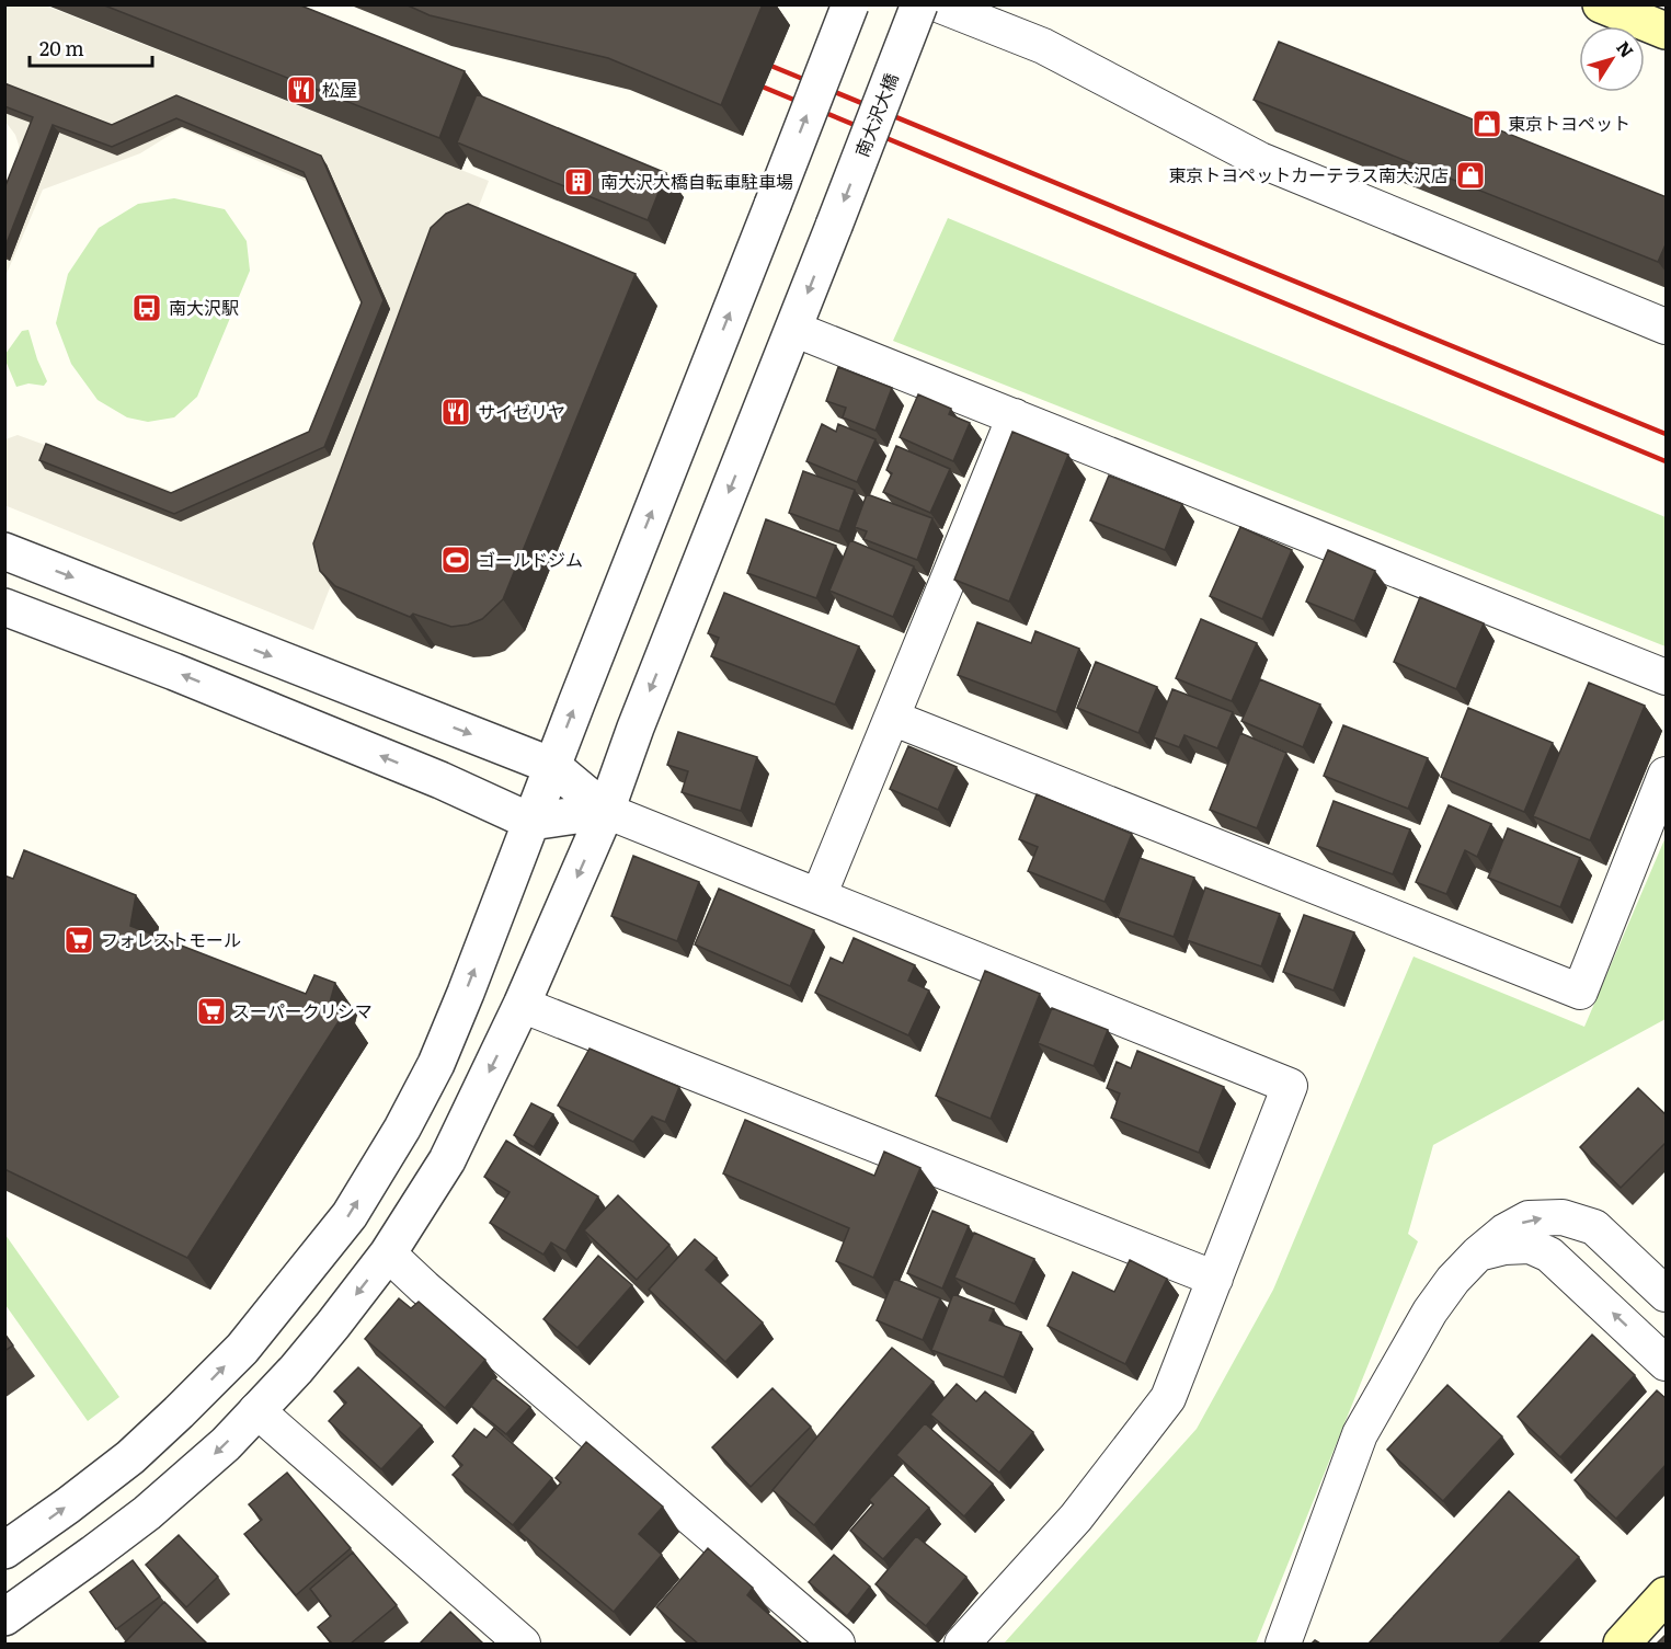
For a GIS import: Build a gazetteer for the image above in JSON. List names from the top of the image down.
{
  "streets": {
    "street": ["南大沢大橋"]
  },
  "places": {
    "restaurant": ["松屋", "サイゼリヤ"],
    "shop": ["東京トヨペット", "東京トヨペットカーテラス南大沢店"],
    "building": ["南大沢大橋自転車駐車場"],
    "bus stop": ["南大沢駅"],
    "sports": ["ゴールドジム"],
    "supermarket": ["フォレストモール", "スーパークリシマ"]
  },
  "scale_bar": "20 m",
  "north": "top right"
}
